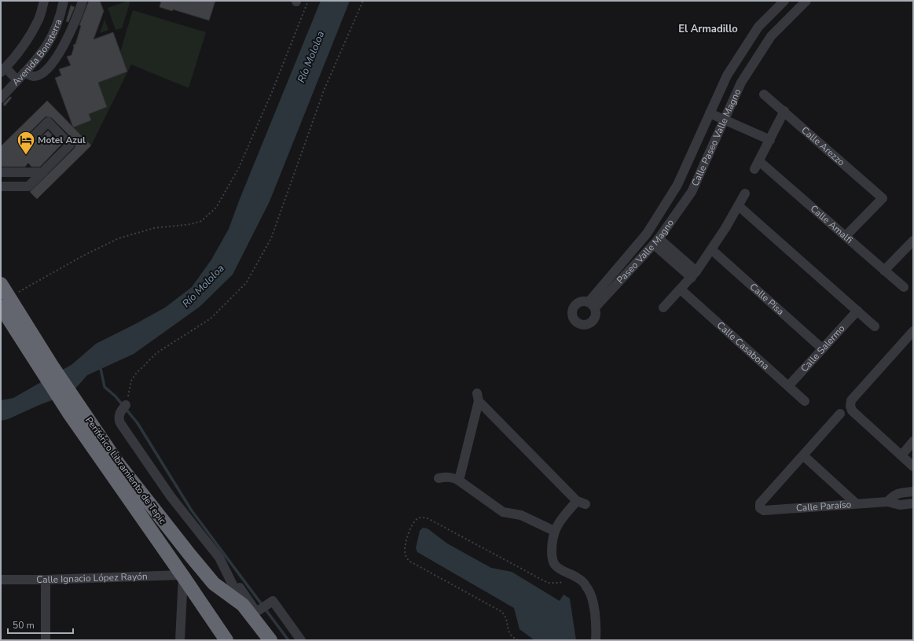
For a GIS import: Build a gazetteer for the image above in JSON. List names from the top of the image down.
{
  "streets": {
    "highway": ["Periférico Libramiento de Tepic"],
    "street": [
      "Avenida Bonaterra",
      "Calle Paseo Valle Magno",
      "Calle Arezzo",
      "Calle Amalfi",
      "Paseo Valle Magno",
      "Calle Pisa",
      "Calle Casabona",
      "Calle Salermo",
      "Calle Paraíso",
      "Calle Ignacio López Rayón"
    ]
  },
  "crossings": [
    ["Calle Paseo Valle Magno", "Paseo Valle Magno"],
    ["Calle Arezzo", "Calle Amalfi"],
    ["Calle Pisa", "Calle Salermo"],
    ["Calle Casabona", "Calle Salermo"],
    ["Periférico Libramiento de Tepic", "Calle Ignacio López Rayón"]
  ],
  "districts": ["El Armadillo"],
  "water": ["Río Mololoa"],
  "places": {
    "hotel": ["Motel Azul"]
  },
  "scale_bar": "50 m"
}
